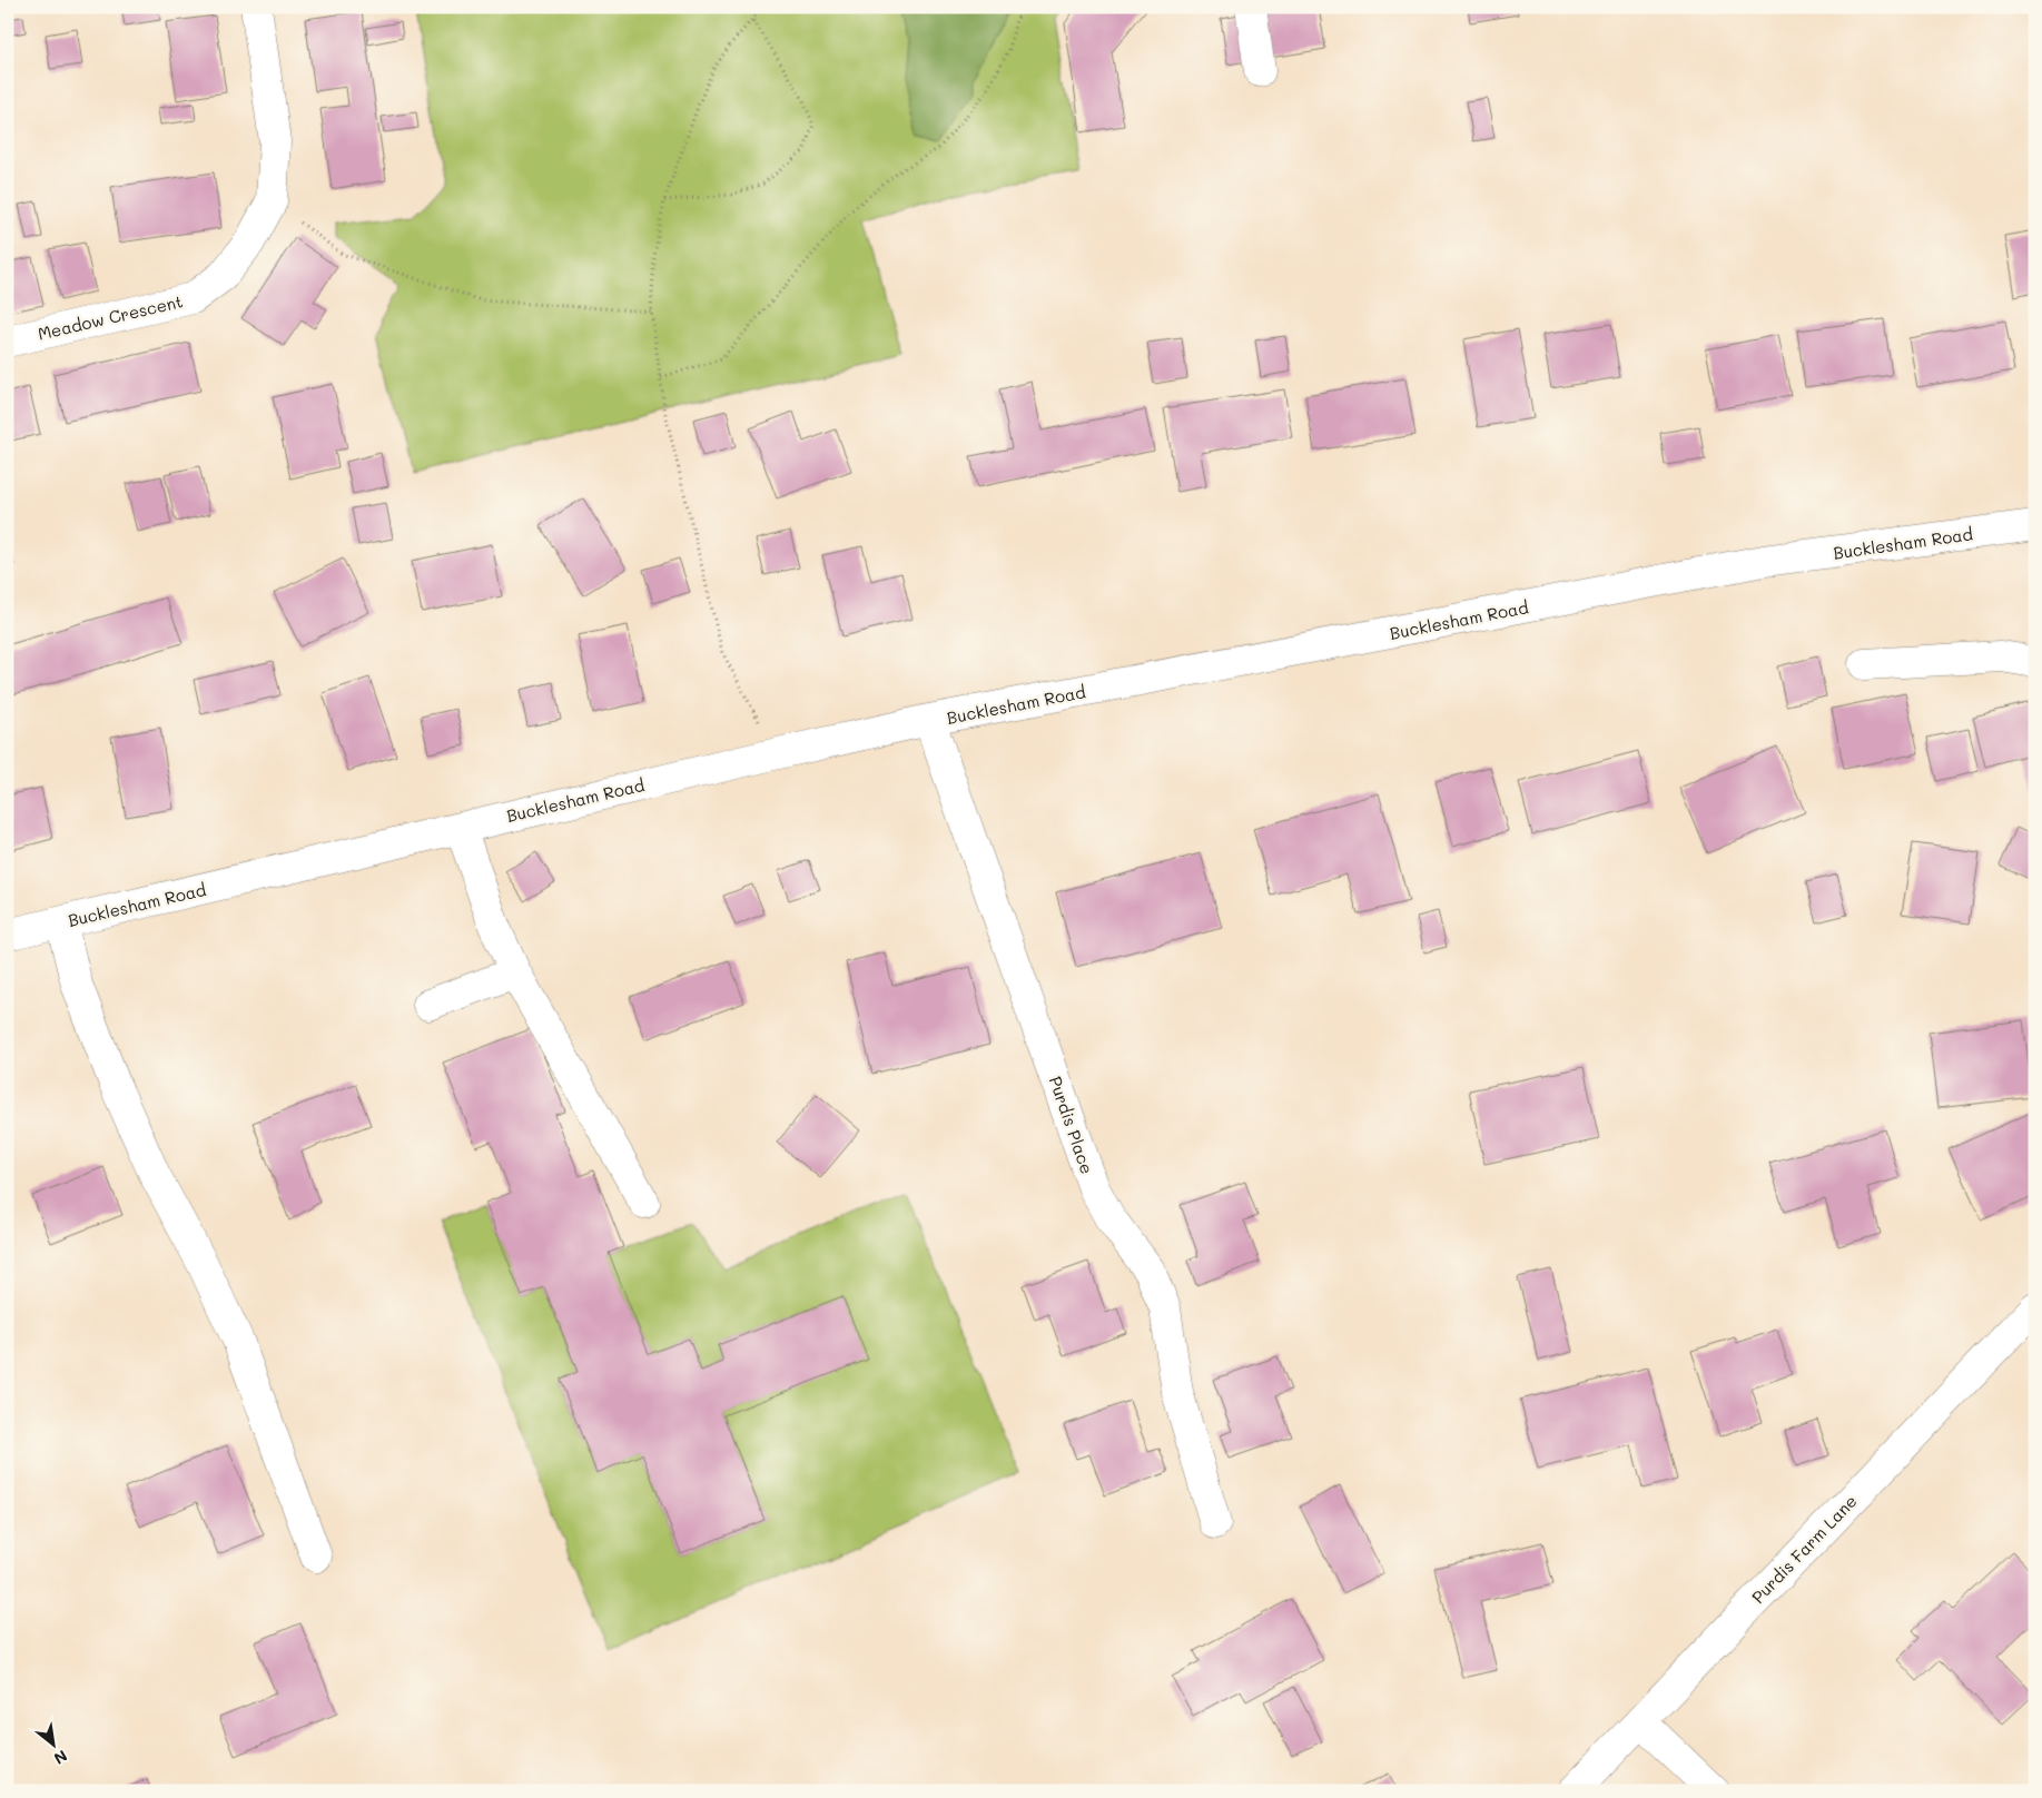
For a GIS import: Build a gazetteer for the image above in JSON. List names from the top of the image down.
{
  "streets": {
    "street": [
      "Meadow Crescent",
      "Bucklesham Road",
      "Purdis Place",
      "Purdis Farm Lane"
    ]
  },
  "crossings": [
    ["Bucklesham Road", "Purdis Place"]
  ],
  "north": "bottom right"
}
